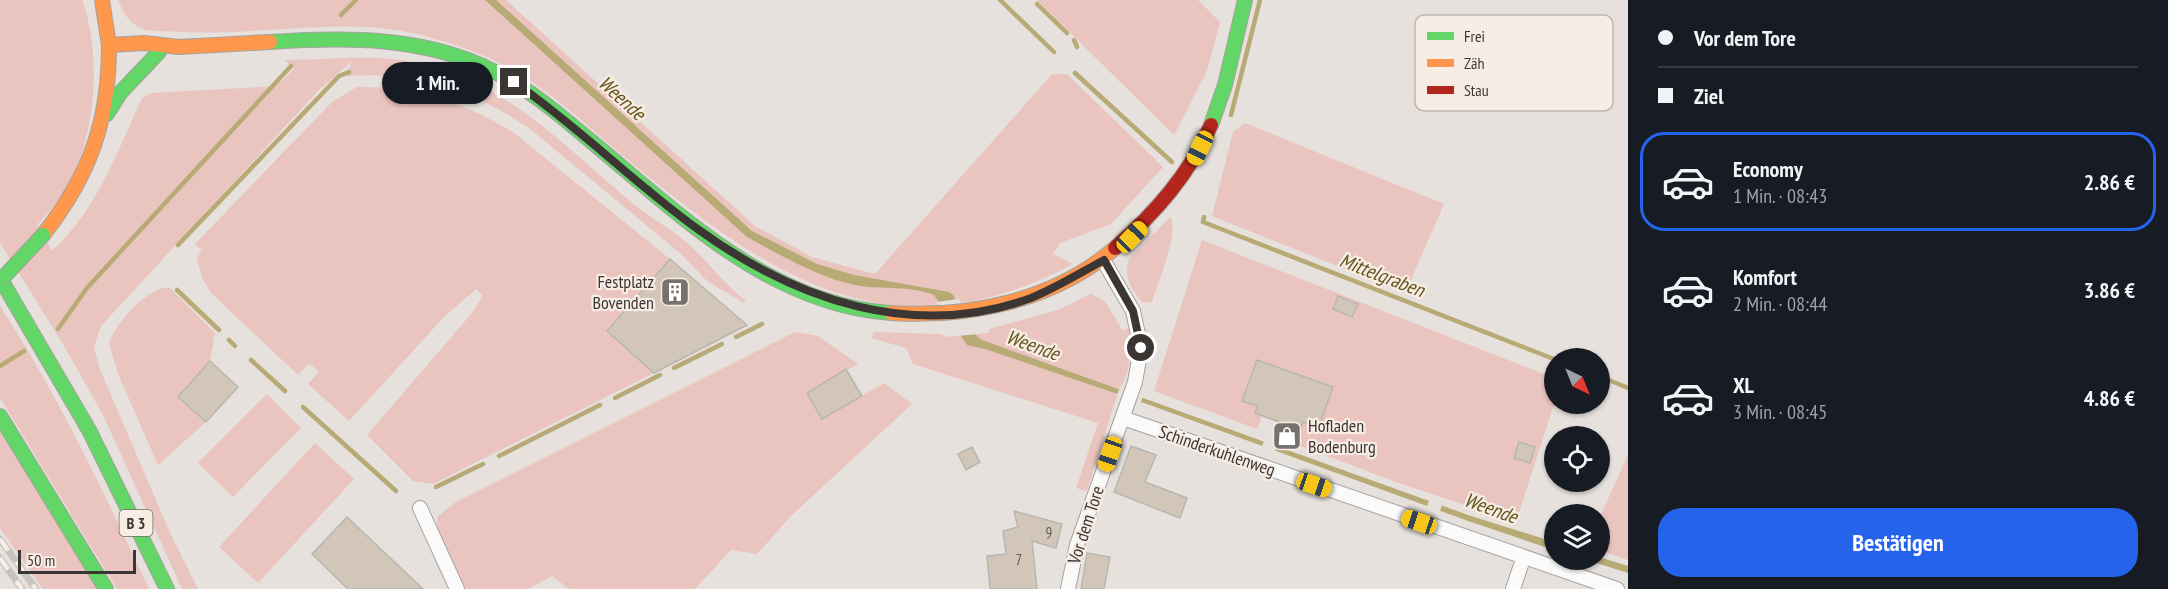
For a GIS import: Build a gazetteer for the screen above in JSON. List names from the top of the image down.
{
  "streets": {
    "main road": ["B 3"],
    "street": ["Schinderkuhlenweg", "Vor dem Tore"]
  },
  "crossings": [
    ["Schinderkuhlenweg", "Vor dem Tore"]
  ],
  "water": ["Weende", "Mittelgraben"],
  "places": {
    "building": ["Festplatz Bovenden"],
    "shop": ["Hofladen Bodenburg"]
  },
  "house_numbers": ["9", "7"],
  "legend": ["Frei", "Zäh", "Stau"],
  "scale_bar": "50 m",
  "north": "bottom right",
  "page": {
    "banner": ["Vor dem Tore", "Ziel"],
    "bubble": "1 Min.",
    "list": [
      {
        "name": "Economy",
        "note": "1 Min. · 08:43",
        "value": "2.86 €"
      },
      {
        "name": "Komfort",
        "note": "2 Min. · 08:44",
        "value": "3.86 €"
      },
      {
        "name": "XL",
        "note": "3 Min. · 08:45",
        "value": "4.86 €"
      }
    ],
    "buttons": "Bestätigen",
    "scale": "50 m"
  }
}
